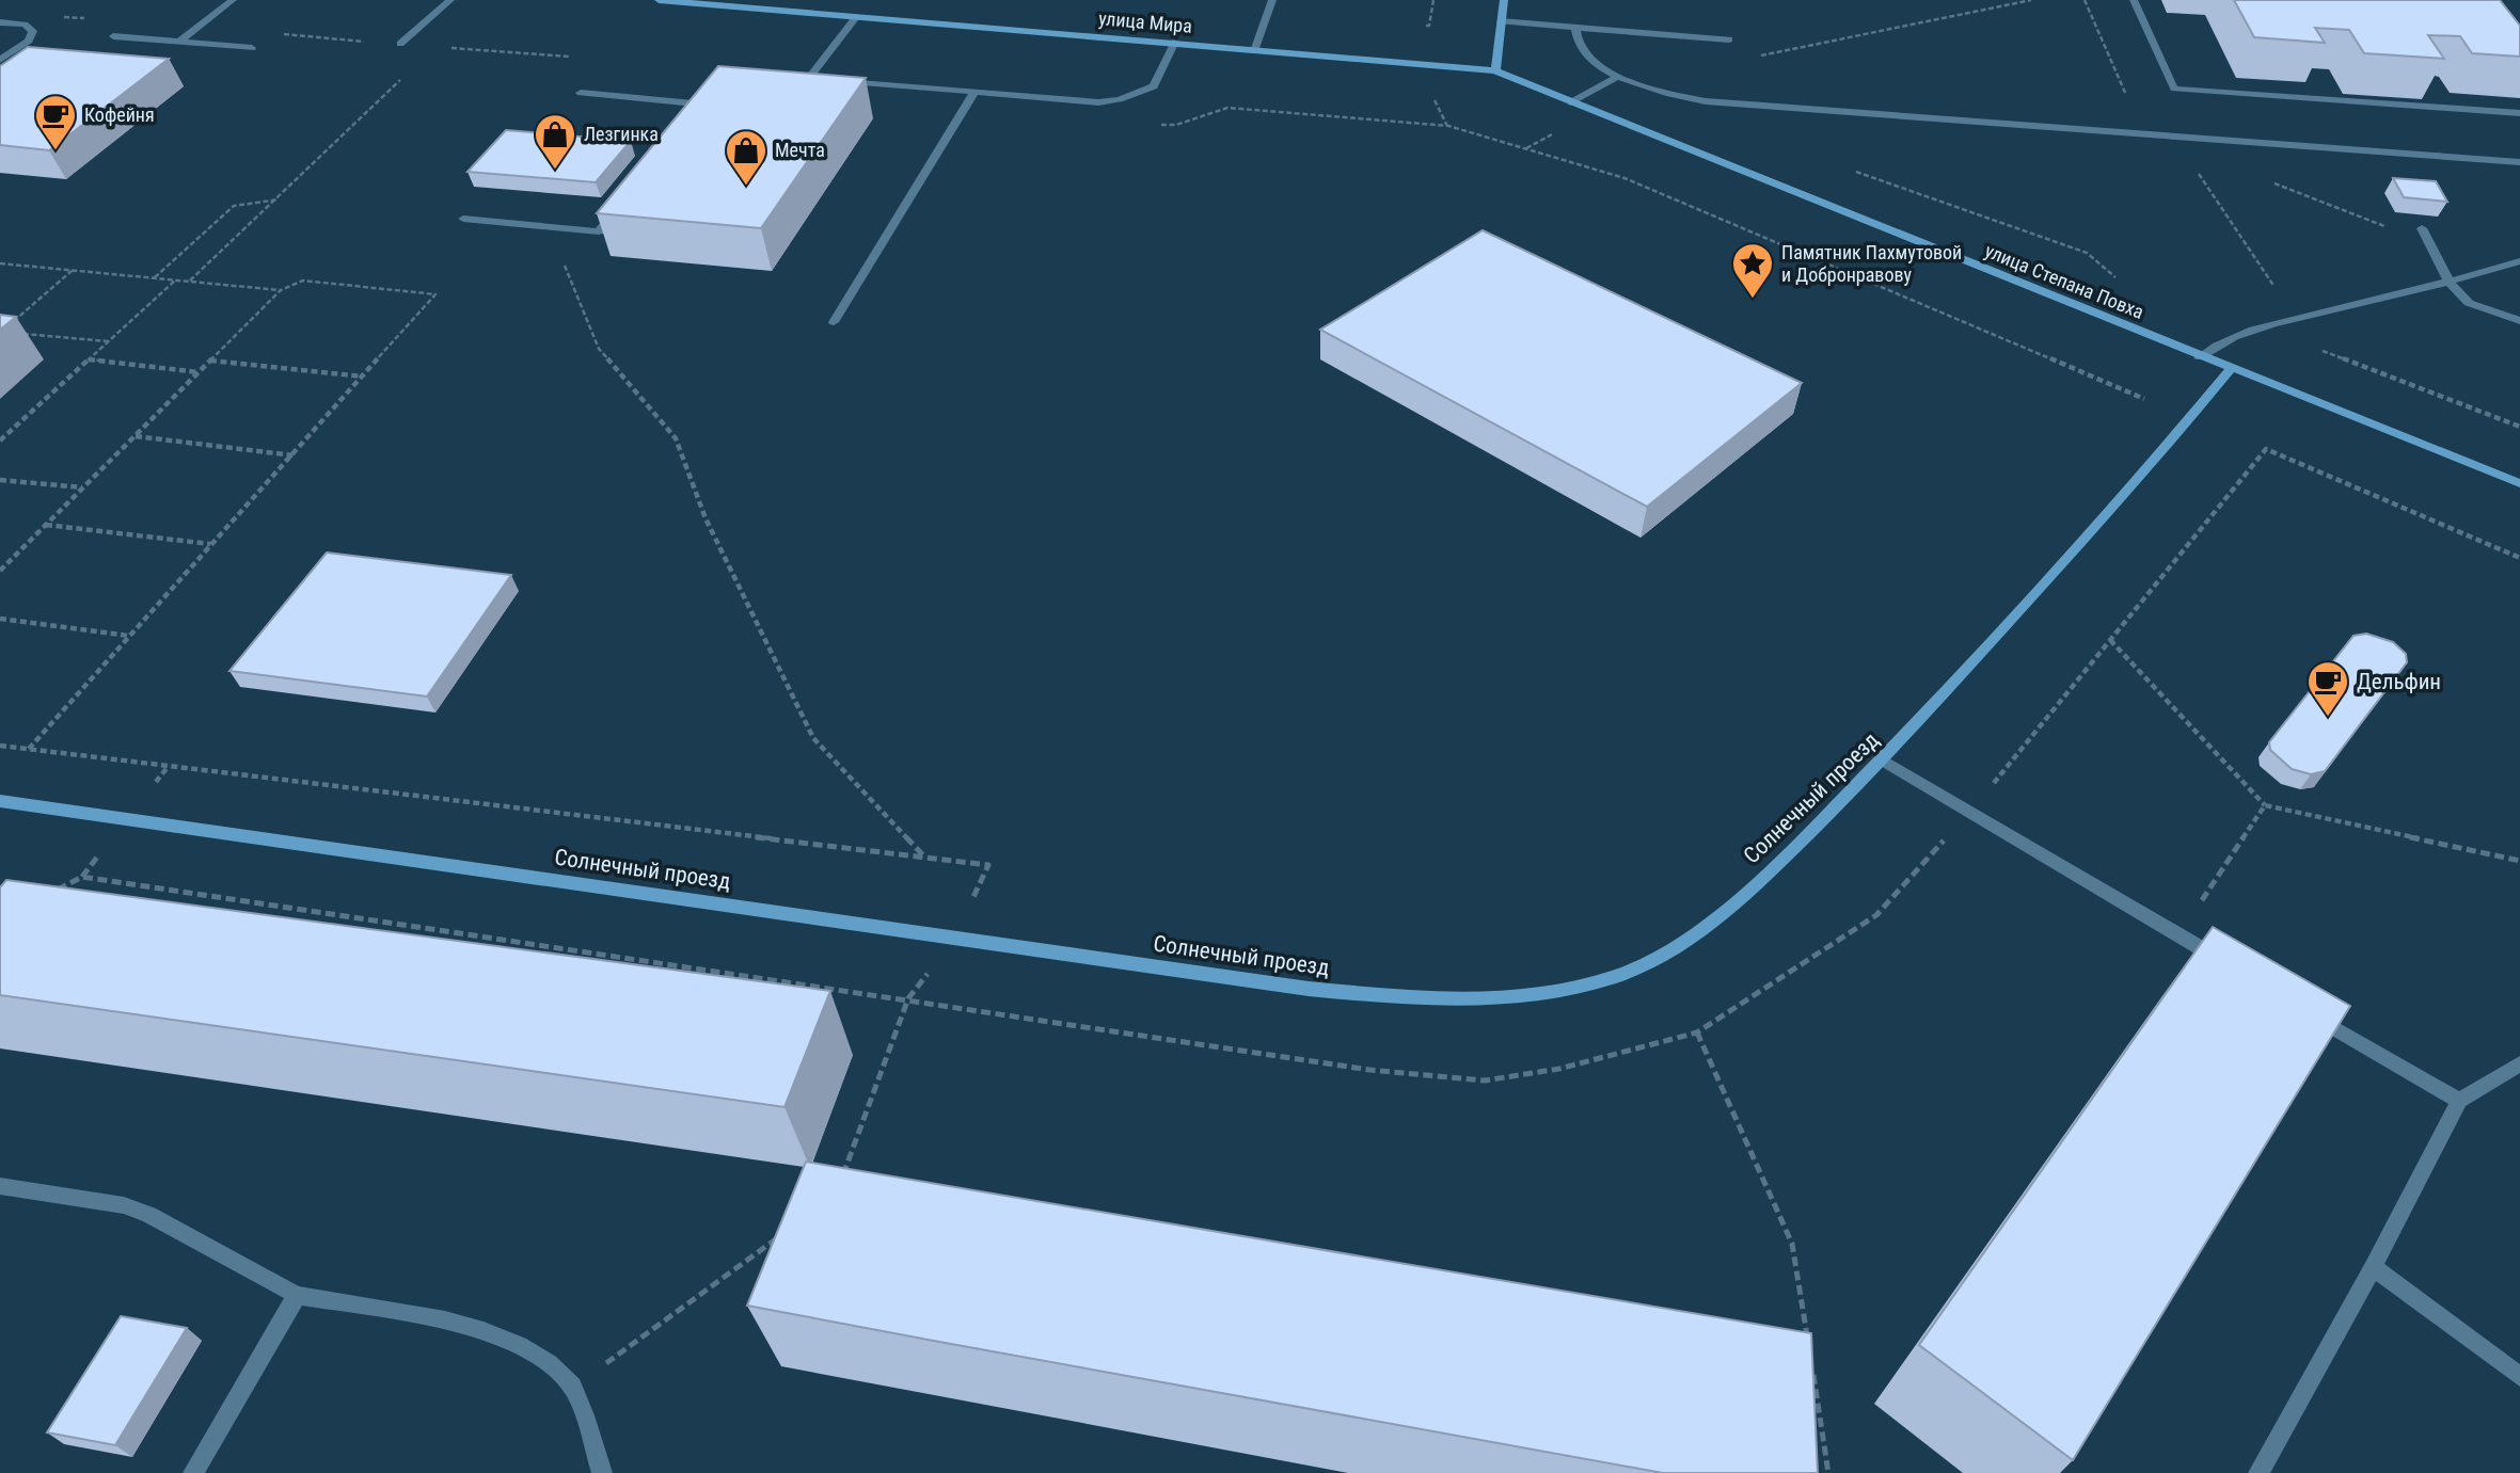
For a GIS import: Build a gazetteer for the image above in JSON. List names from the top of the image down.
{
  "streets": {
    "street": ["улица Мира", "улица Степана Повха", "Солнечный проезд"]
  },
  "crossings": [
    ["улица Мира", "улица Степана Повха"],
    ["улица Степана Повха", "Солнечный проезд"]
  ],
  "places": {
    "cafe": ["Кофейня", "Дельфин"],
    "shop": ["Лезгинка", "Мечта"],
    "place": ["Памятник Пахмутовой и Добронравову"]
  }
}
